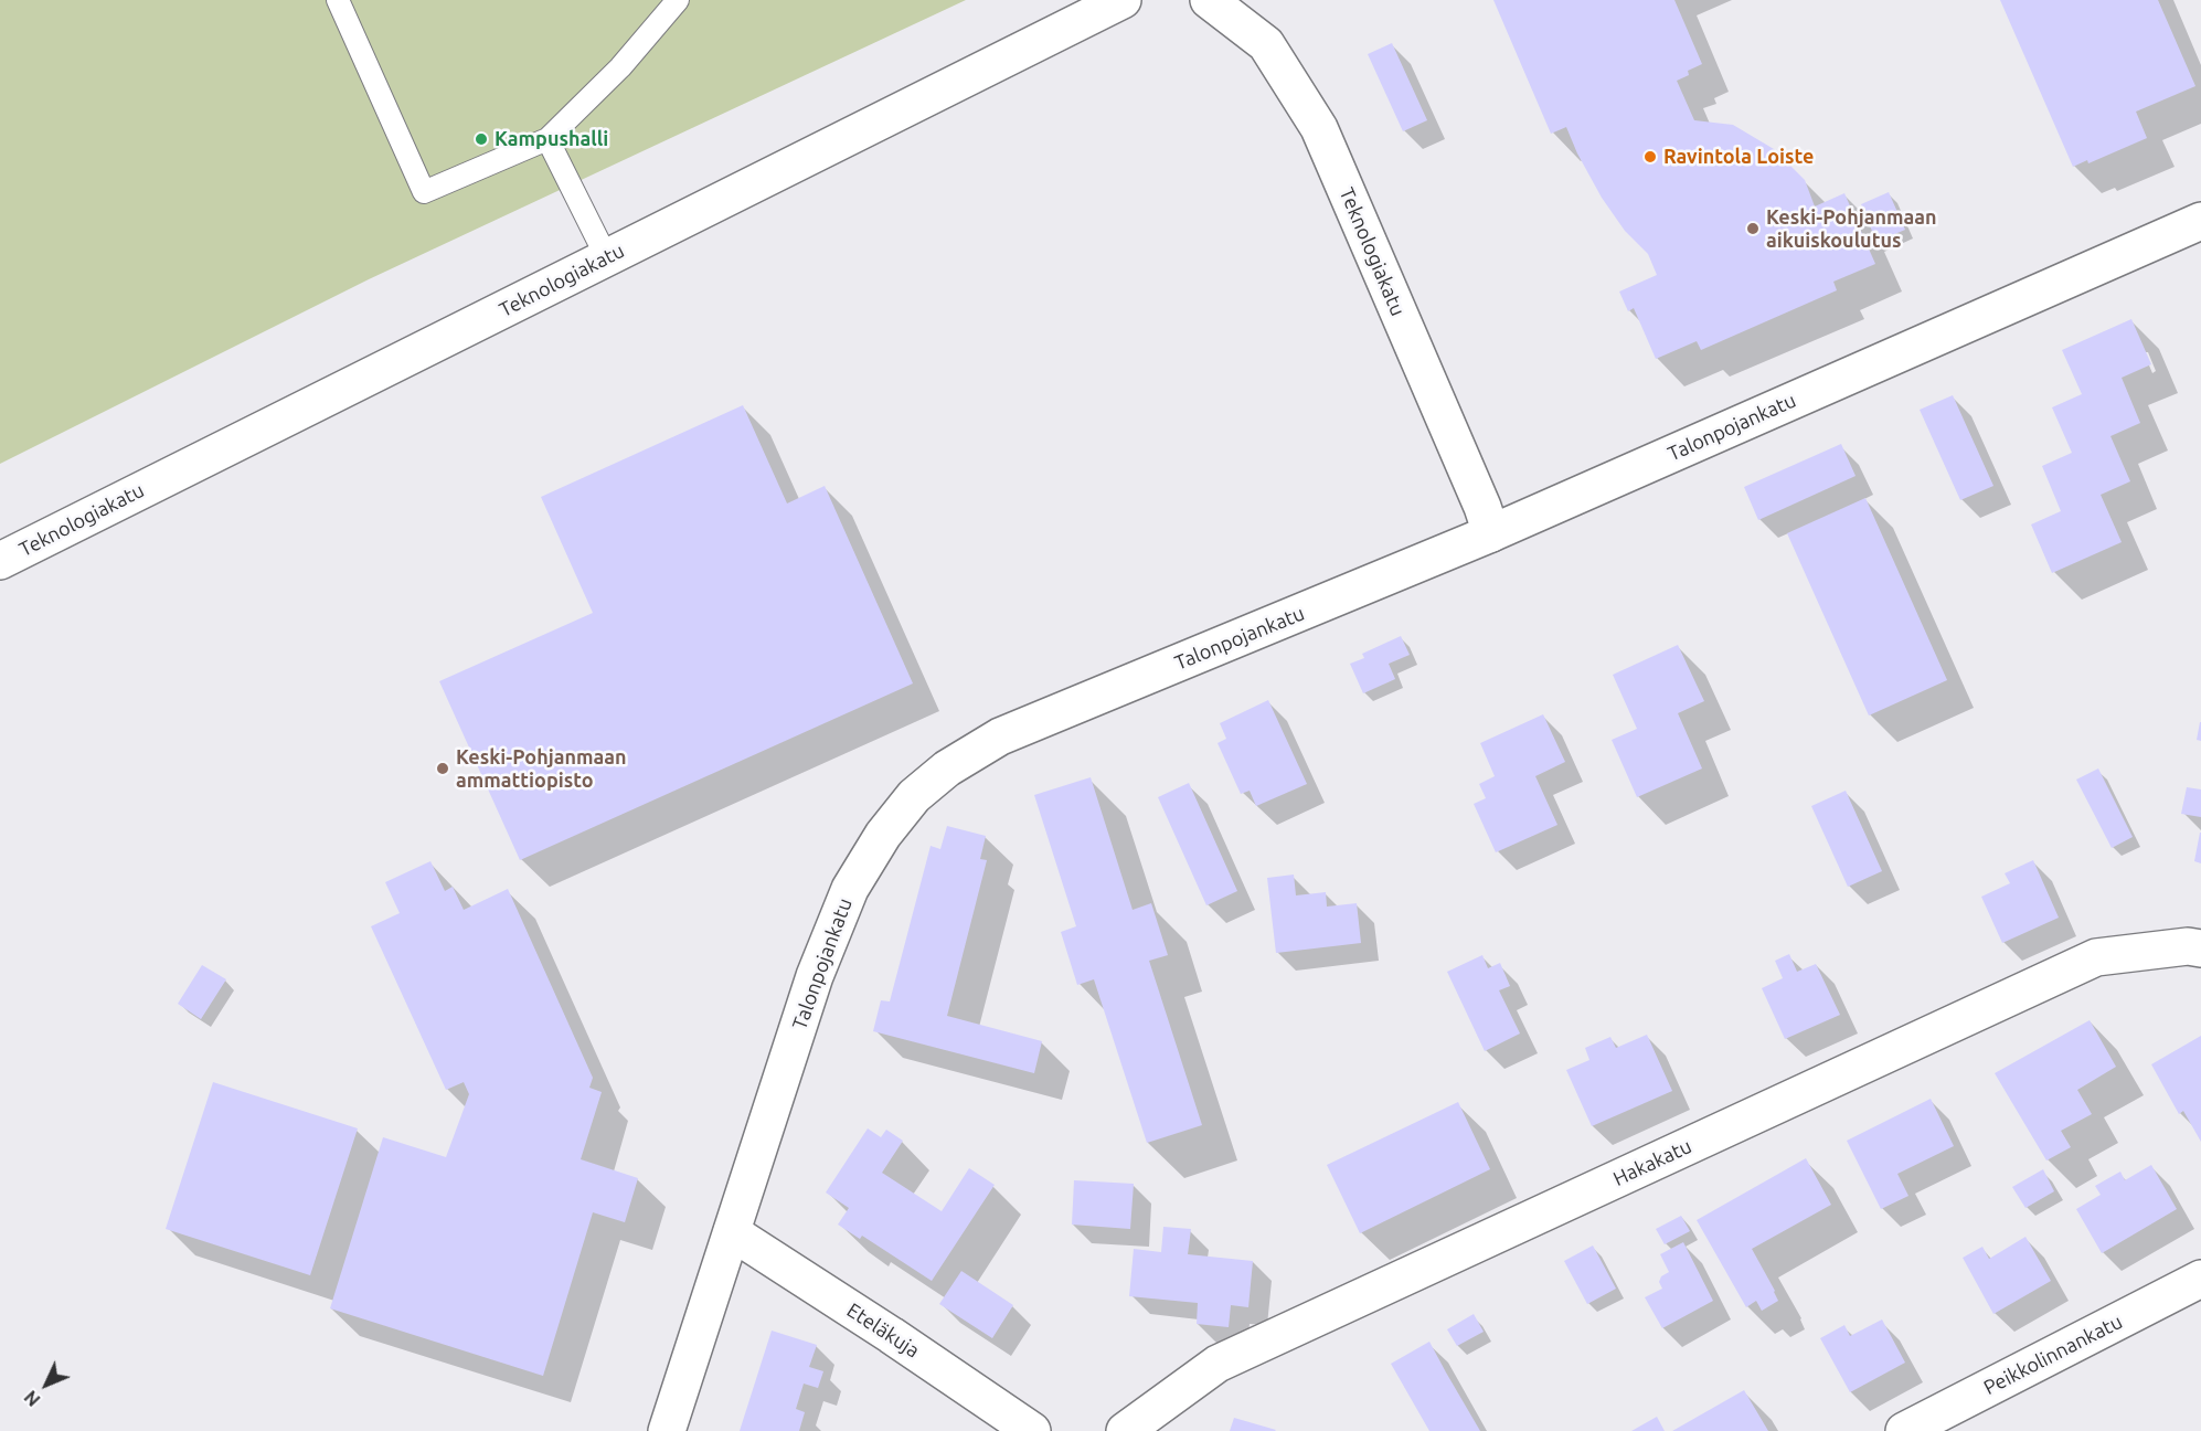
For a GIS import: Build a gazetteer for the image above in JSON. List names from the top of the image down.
{
  "streets": {
    "street": [
      "Teknologiakatu",
      "Talonpojankatu",
      "Hakakatu",
      "Eteläkuja",
      "Peikkolinnankatu"
    ]
  },
  "crossings": [
    ["Teknologiakatu", "Talonpojankatu"],
    ["Talonpojankatu", "Eteläkuja"]
  ],
  "places": [
    "Kampushalli",
    "Ravintola Loiste",
    "Keski-Pohjanmaan aikuiskoulutus",
    "Keski-Pohjanmaan ammattiopisto"
  ],
  "north": "bottom left"
}
